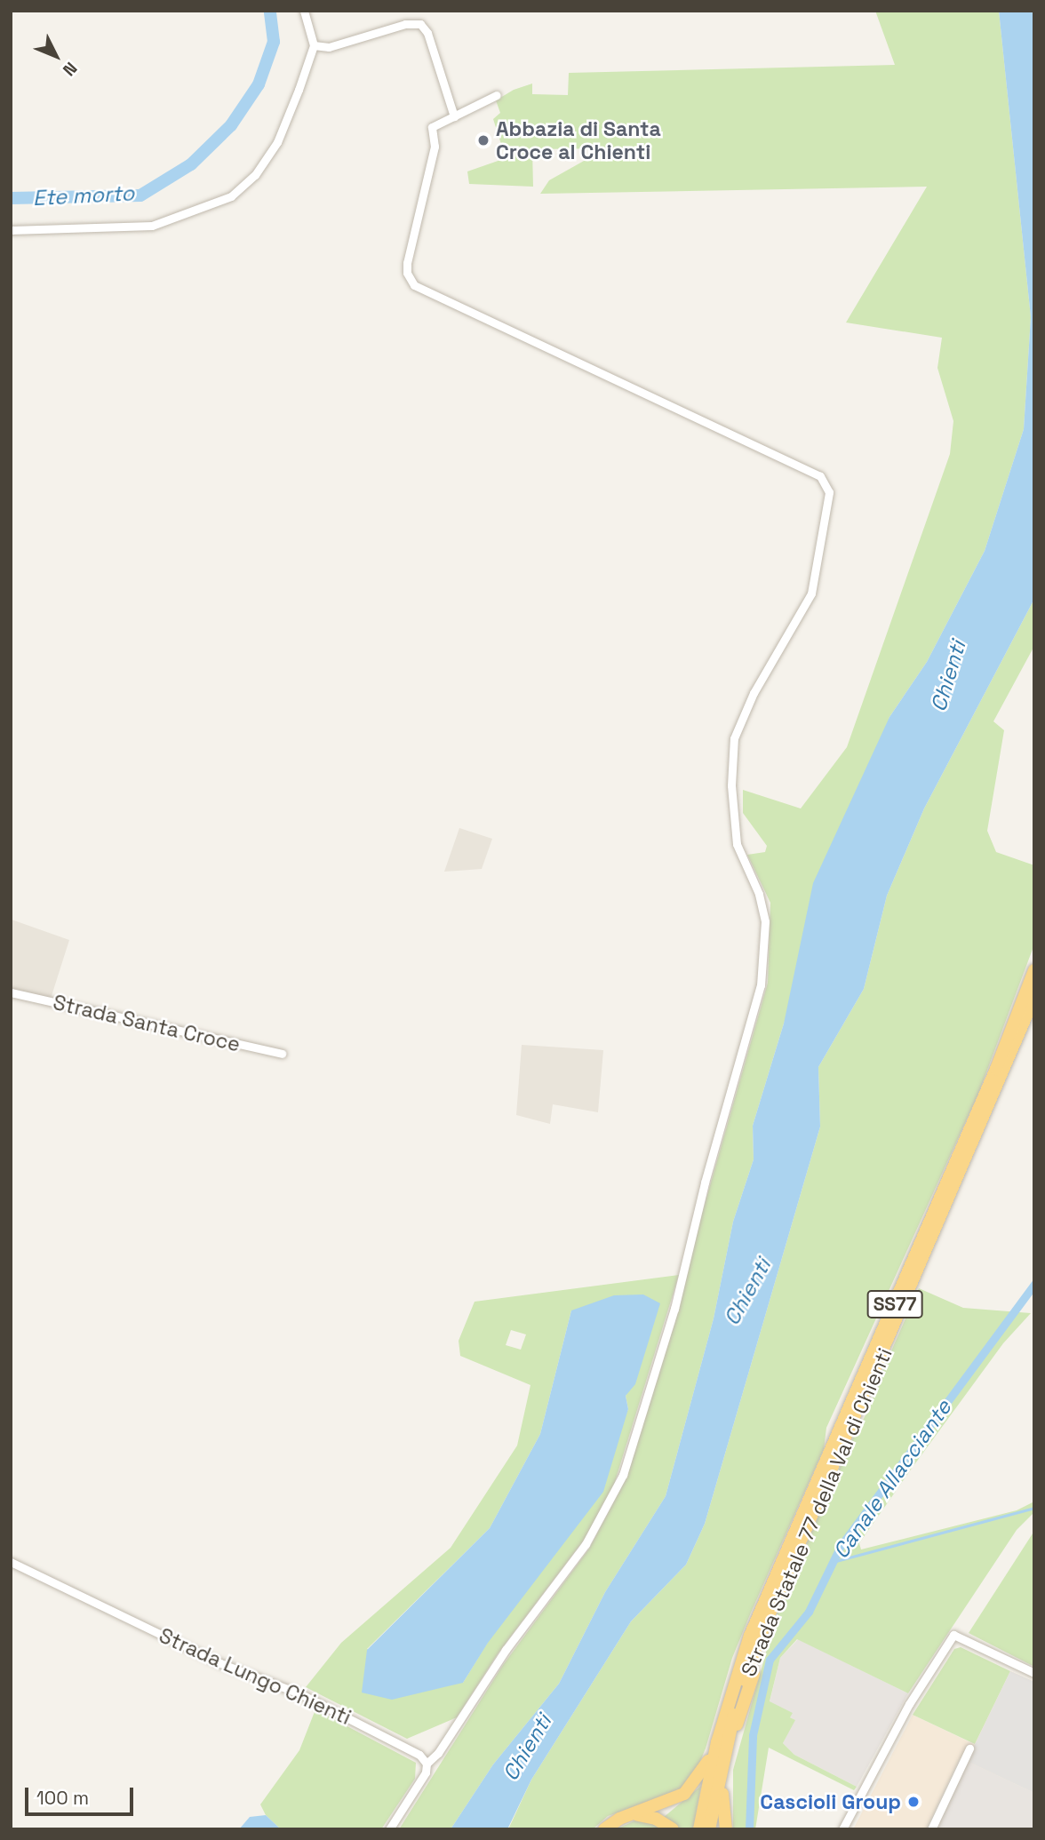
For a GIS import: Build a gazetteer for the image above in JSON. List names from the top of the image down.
{
  "streets": {
    "highway": ["SS77", "Strada Statale 77 della Val di Chienti"],
    "street": ["Strada Santa Croce", "Strada Lungo Chienti"]
  },
  "water": ["Ete morto", "Chienti", "Canale Allacciante"],
  "places": ["Abbazia di Santa Croce al Chienti", "Cascioli Group"],
  "scale_bar": "100 m",
  "north": "bottom right"
}
